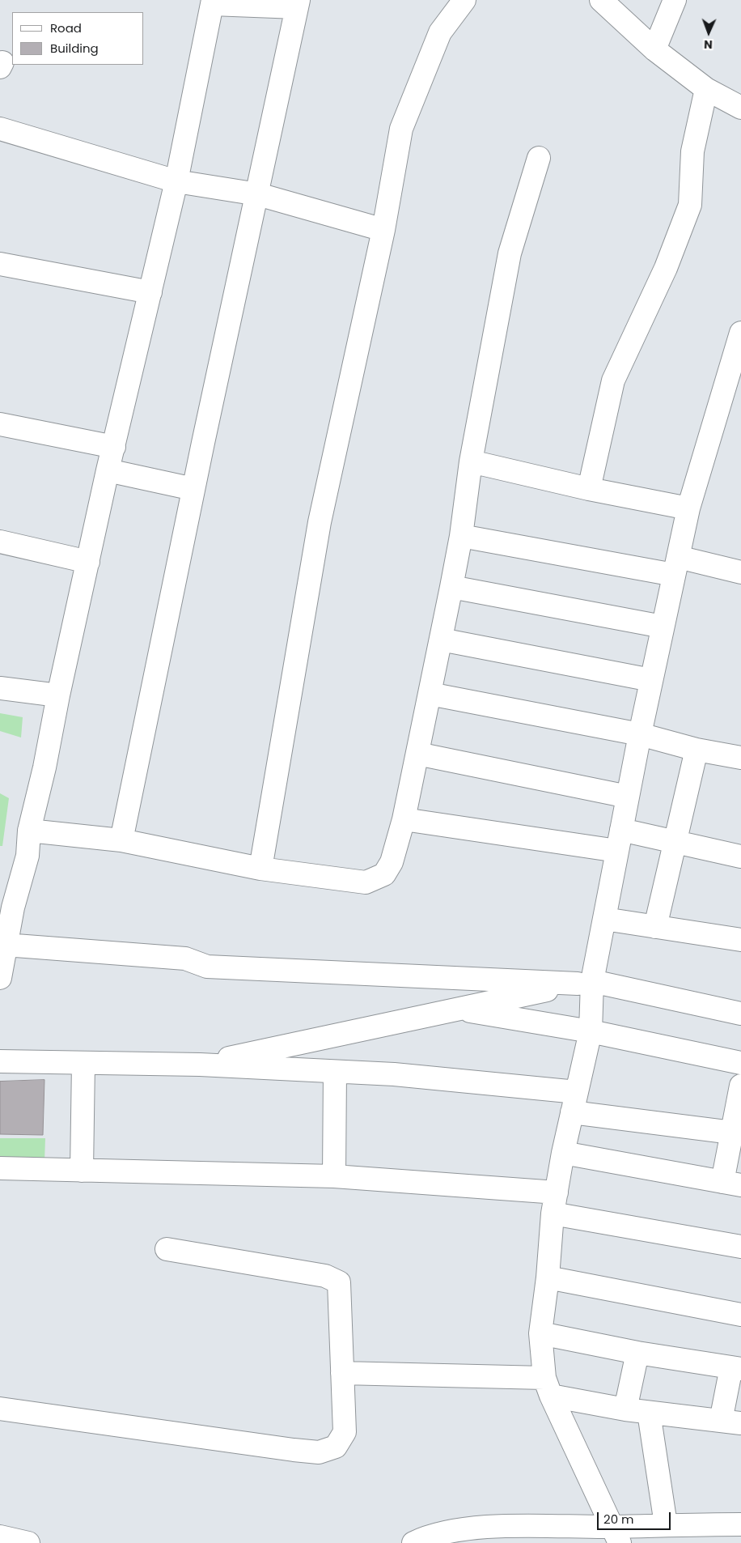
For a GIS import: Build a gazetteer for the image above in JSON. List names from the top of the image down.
{
  "legend": ["Road", "Building"],
  "scale_bar": "20 m",
  "north": "bottom"
}
